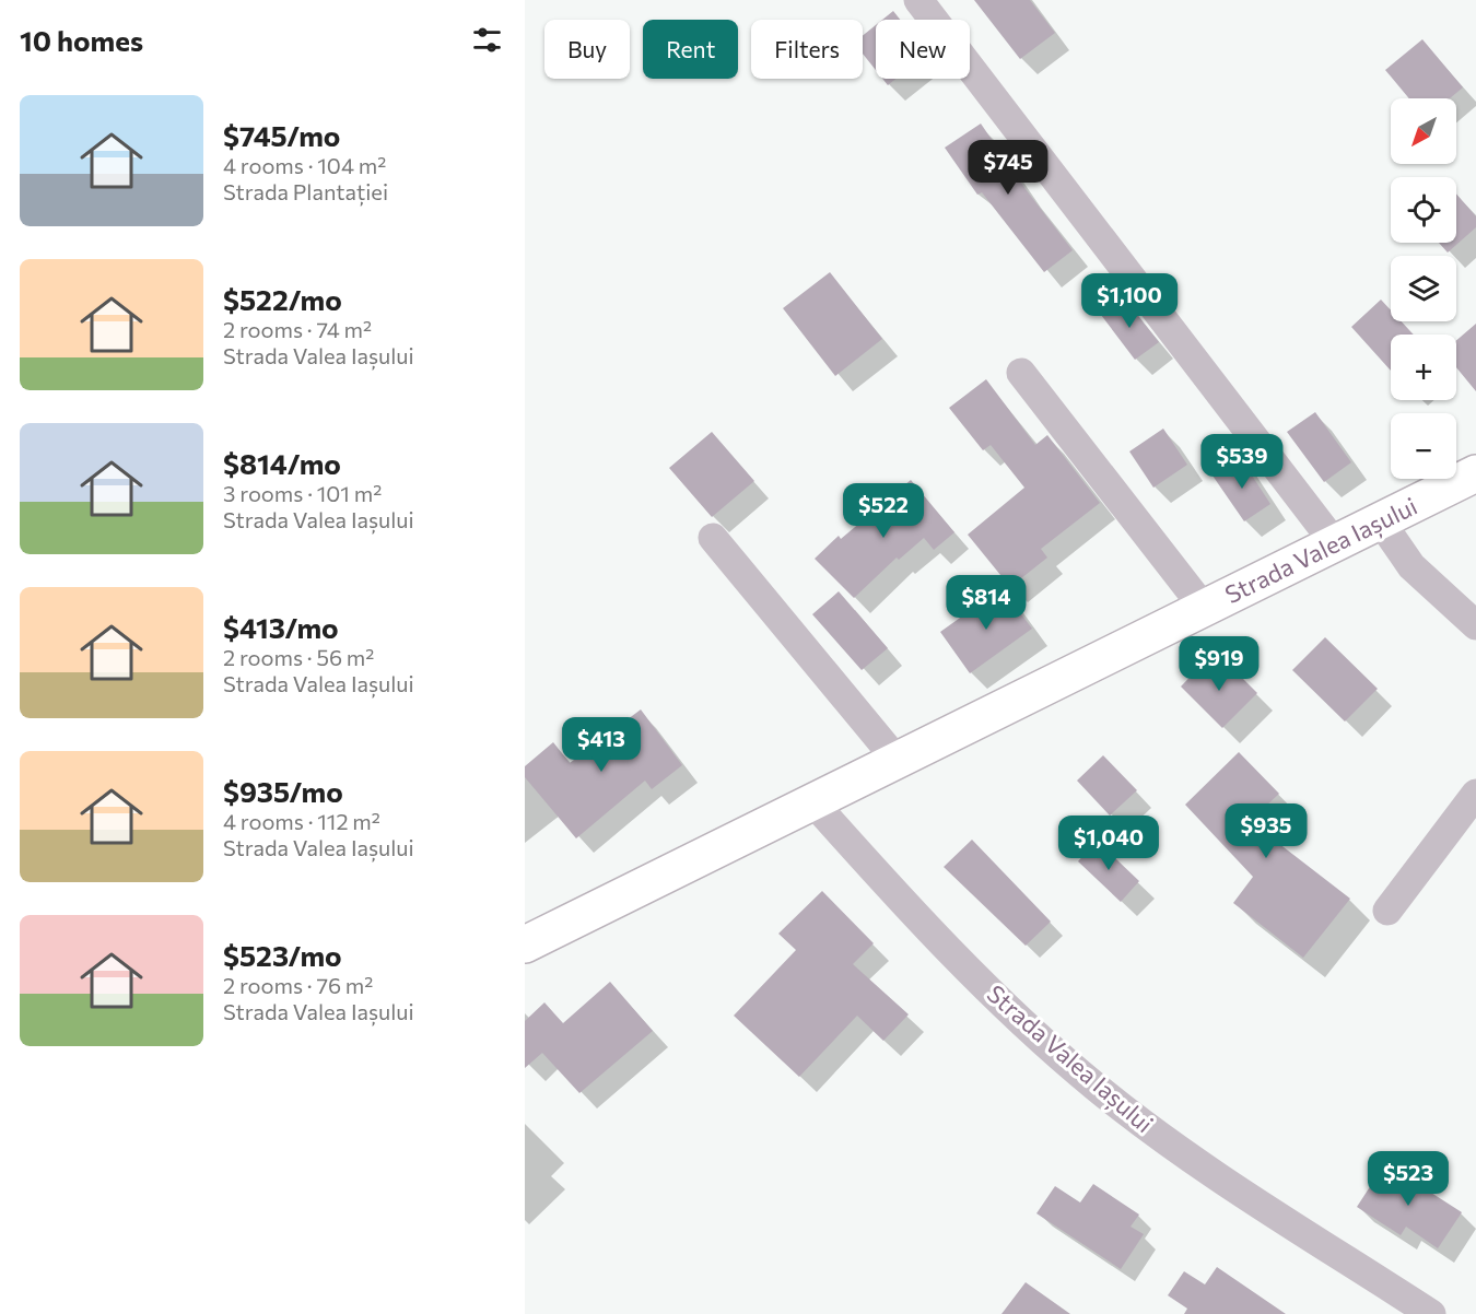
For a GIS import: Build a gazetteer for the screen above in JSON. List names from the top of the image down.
{
  "streets": {
    "main road": ["Strada Valea Iașului"]
  },
  "north": "bottom left",
  "page": {
    "heading": "10 homes",
    "chip": [
      "Buy",
      "Rent",
      "Filters",
      "New"
    ],
    "list": [
      {
        "name": "$745/mo",
        "note": "4 rooms · 104 m² · Strada Plantației"
      },
      {
        "name": "$522/mo",
        "note": "2 rooms · 74 m² · Strada Valea Iașului"
      },
      {
        "name": "$814/mo",
        "note": "3 rooms · 101 m² · Strada Valea Iașului"
      },
      {
        "name": "$413/mo",
        "note": "2 rooms · 56 m² · Strada Valea Iașului"
      },
      {
        "name": "$935/mo",
        "note": "4 rooms · 112 m² · Strada Valea Iașului"
      },
      {
        "name": "$523/mo",
        "note": "2 rooms · 76 m² · Strada Valea Iașului"
      }
    ],
    "map_buttons": ["+", "−"],
    "price": [
      "$745",
      "$1,100",
      "$539",
      "$522",
      "$814",
      "$919",
      "$413",
      "$935",
      "$1,040",
      "$523"
    ]
  }
}
